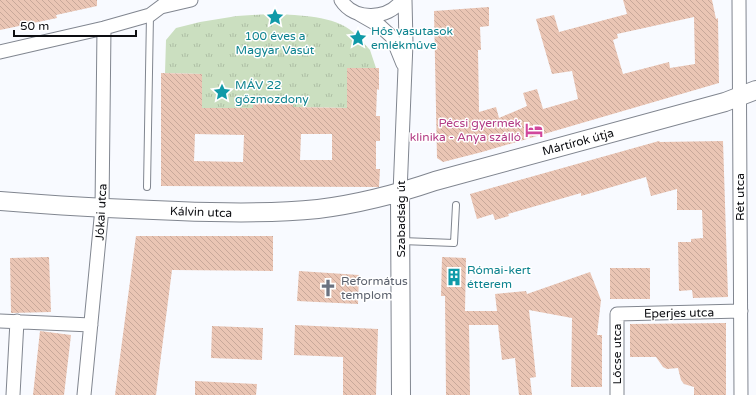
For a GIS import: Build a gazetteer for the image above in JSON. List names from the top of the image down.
{
  "streets": {
    "street": [
      "Mártírok útja",
      "Rét utca",
      "Jókai utca",
      "Kálvin utca",
      "Szabadság út",
      "Eperjes utca",
      "Lőcse utca"
    ]
  },
  "crossings": [
    ["Mártírok útja", "Rét utca"],
    ["Mártírok útja", "Kálvin utca"],
    ["Mártírok útja", "Szabadság út"],
    ["Rét utca", "Eperjes utca"],
    ["Jókai utca", "Kálvin utca"],
    ["Kálvin utca", "Szabadság út"],
    ["Eperjes utca", "Lőcse utca"]
  ],
  "places": {
    "place": ["100 éves a Magyar Vasút", "Hős vasutasok emlékműve", "MÁV 22 gőzmozdony"],
    "hotel": ["Pécsi gyermek klinika - Anya szálló"],
    "building": ["Római-kert étterem"],
    "church": ["Református templom"]
  },
  "scale_bar": "50 m"
}
